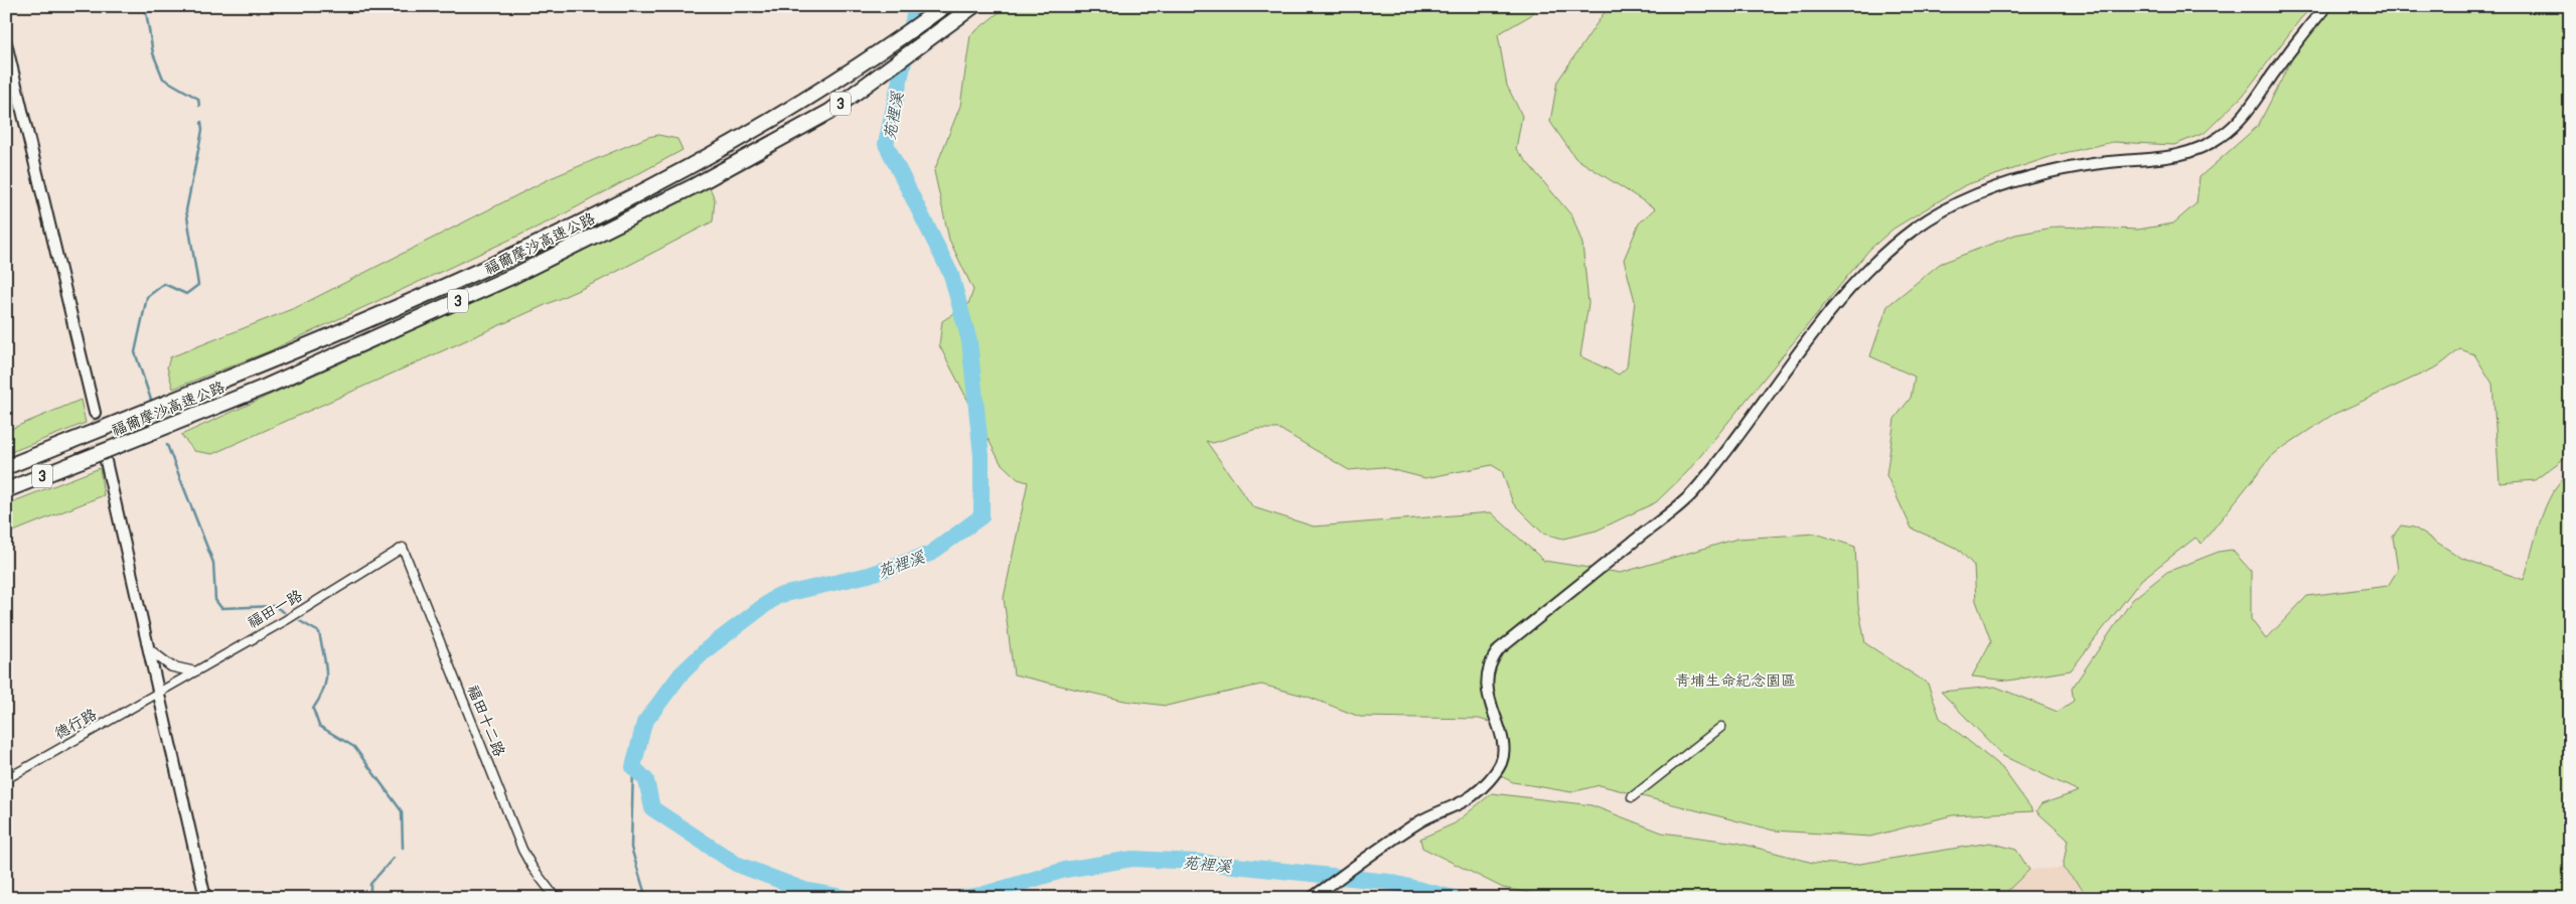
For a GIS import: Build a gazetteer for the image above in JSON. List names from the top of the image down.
{
  "streets": {
    "highway": ["3", "福爾摩沙高速公路"],
    "street": ["福田一路", "福田十二路", "德行路"]
  },
  "crossings": [
    ["福田一路", "福田十二路"],
    ["福田一路", "德行路"]
  ],
  "water": ["苑裡溪"],
  "parks": ["青埔生命紀念園區"]
}
